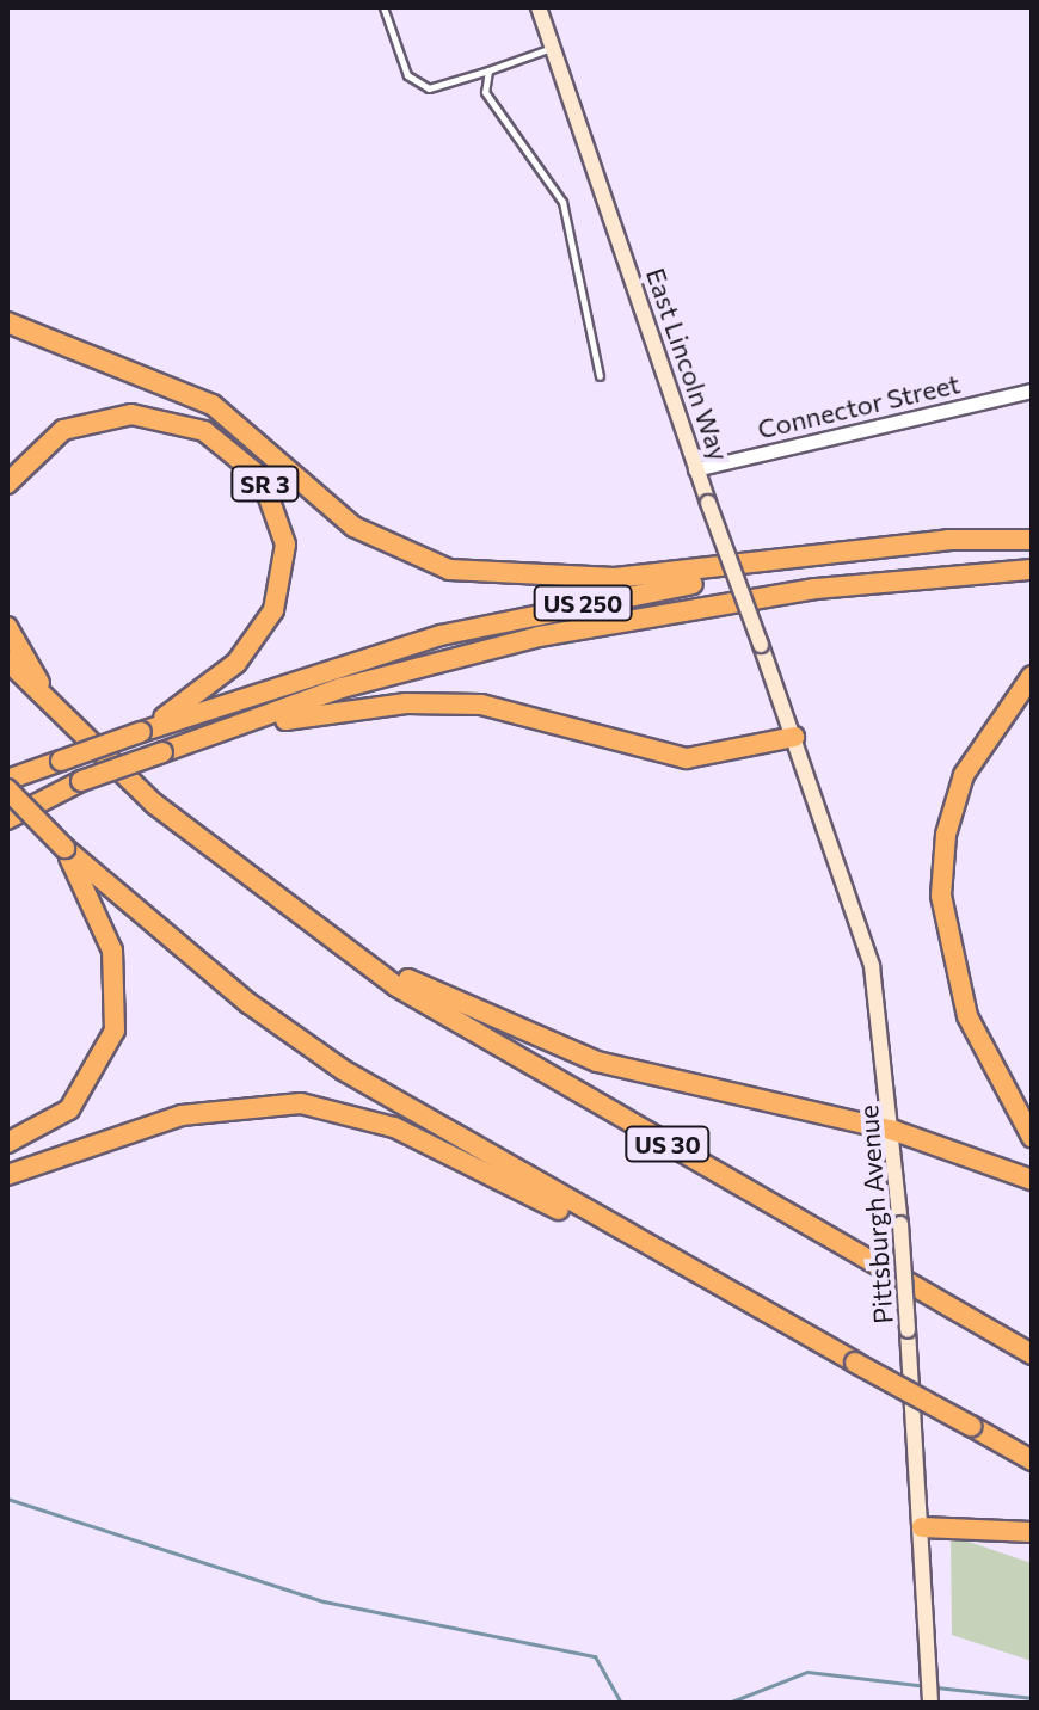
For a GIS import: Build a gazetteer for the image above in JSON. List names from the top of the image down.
{
  "streets": {
    "highway": ["SR 3", "US 250", "US 30"],
    "main road": ["East Lincoln Way", "Pittsburgh Avenue"],
    "street": ["Connector Street"]
  },
  "crossings": [
    ["East Lincoln Way", "Connector Street"],
    ["East Lincoln Way", "Pittsburgh Avenue"],
    ["SR 3", "US 250"]
  ]
}
